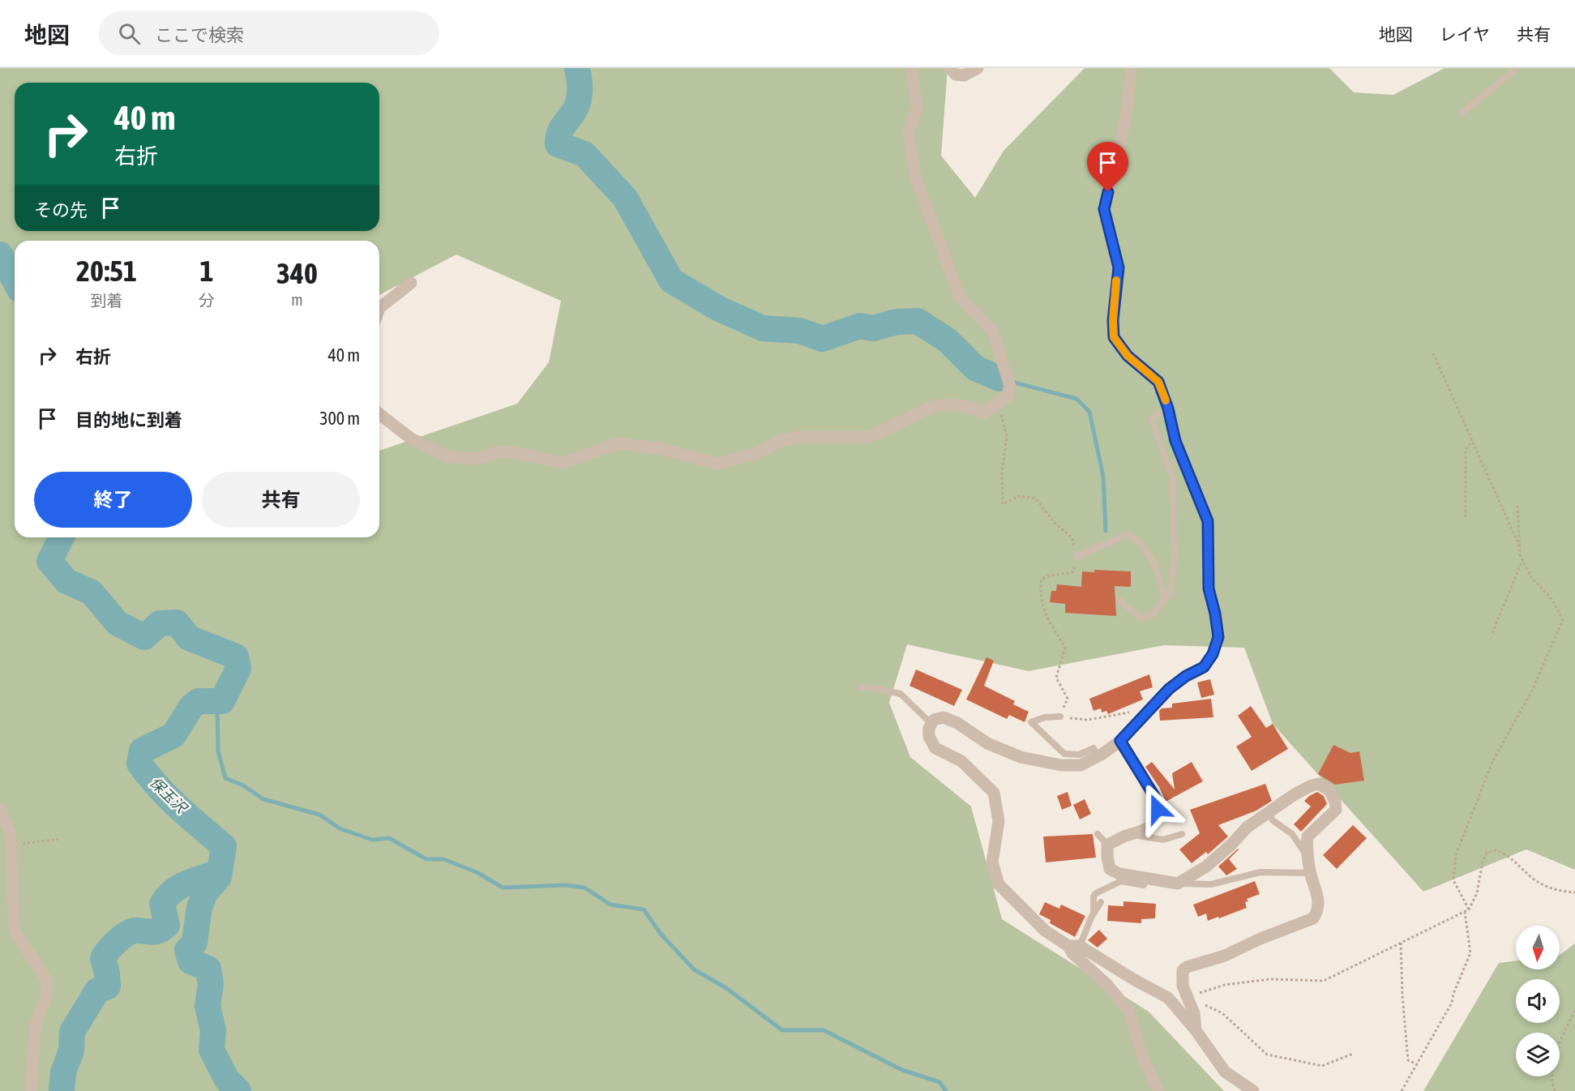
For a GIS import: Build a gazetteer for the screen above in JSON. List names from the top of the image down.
{
  "water": ["保玉沢"],
  "north": "bottom",
  "page": {
    "header": "地図",
    "search": "ここで検索",
    "nav": ["地図", "レイヤ", "共有"],
    "turn": ["40 m", "右折"],
    "then": "その先",
    "eta": [
      "20:51",
      "到着",
      "1",
      "分",
      "340",
      "m"
    ],
    "list": [
      {
        "name": "右折",
        "value": "40 m"
      },
      {
        "name": "目的地に到着",
        "value": "300 m"
      }
    ],
    "buttons": ["終了", "共有"]
  }
}
